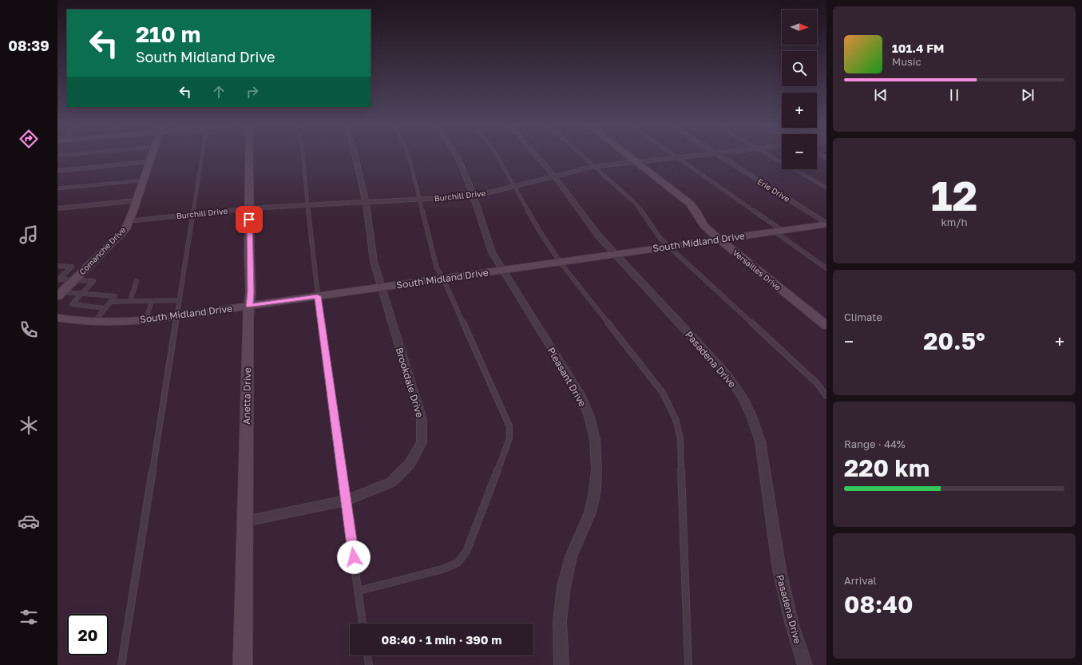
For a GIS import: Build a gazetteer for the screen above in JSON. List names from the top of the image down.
{
  "streets": {
    "street": [
      "Erie Drive",
      "Burchill Drive",
      "South Midland Drive",
      "Comanche Drive",
      "Versailles Drive",
      "Pasadena Drive",
      "Pleasant Drive",
      "Brookdale Drive",
      "Anetta Drive"
    ]
  },
  "crossings": [
    ["Erie Drive", "South Midland Drive"],
    ["Burchill Drive", "Comanche Drive"],
    ["Burchill Drive", "Versailles Drive"],
    ["Burchill Drive", "Pasadena Drive"],
    ["Burchill Drive", "Pleasant Drive"],
    ["Burchill Drive", "Brookdale Drive"],
    ["Burchill Drive", "Anetta Drive"],
    ["South Midland Drive", "Versailles Drive"],
    ["South Midland Drive", "Pasadena Drive"],
    ["South Midland Drive", "Pleasant Drive"],
    ["South Midland Drive", "Brookdale Drive"],
    ["South Midland Drive", "Anetta Drive"],
    ["Brookdale Drive", "Anetta Drive"]
  ],
  "north": "right",
  "page": {
    "tabs": "08:39",
    "map_buttons": ["+", "−"],
    "turn": ["210 m", "South Midland Drive"],
    "song": ["101.4 FM", "Music"],
    "tile": [
      ["12", "km/h"],
      "Climate",
      ["Range · 44%", "220 km"],
      ["Arrival", "08:40"]
    ],
    "heat": ["−", "20.5°", "+"],
    "limit": "20",
    "trip": "08:40 · 1 min · 390 m"
  }
}
